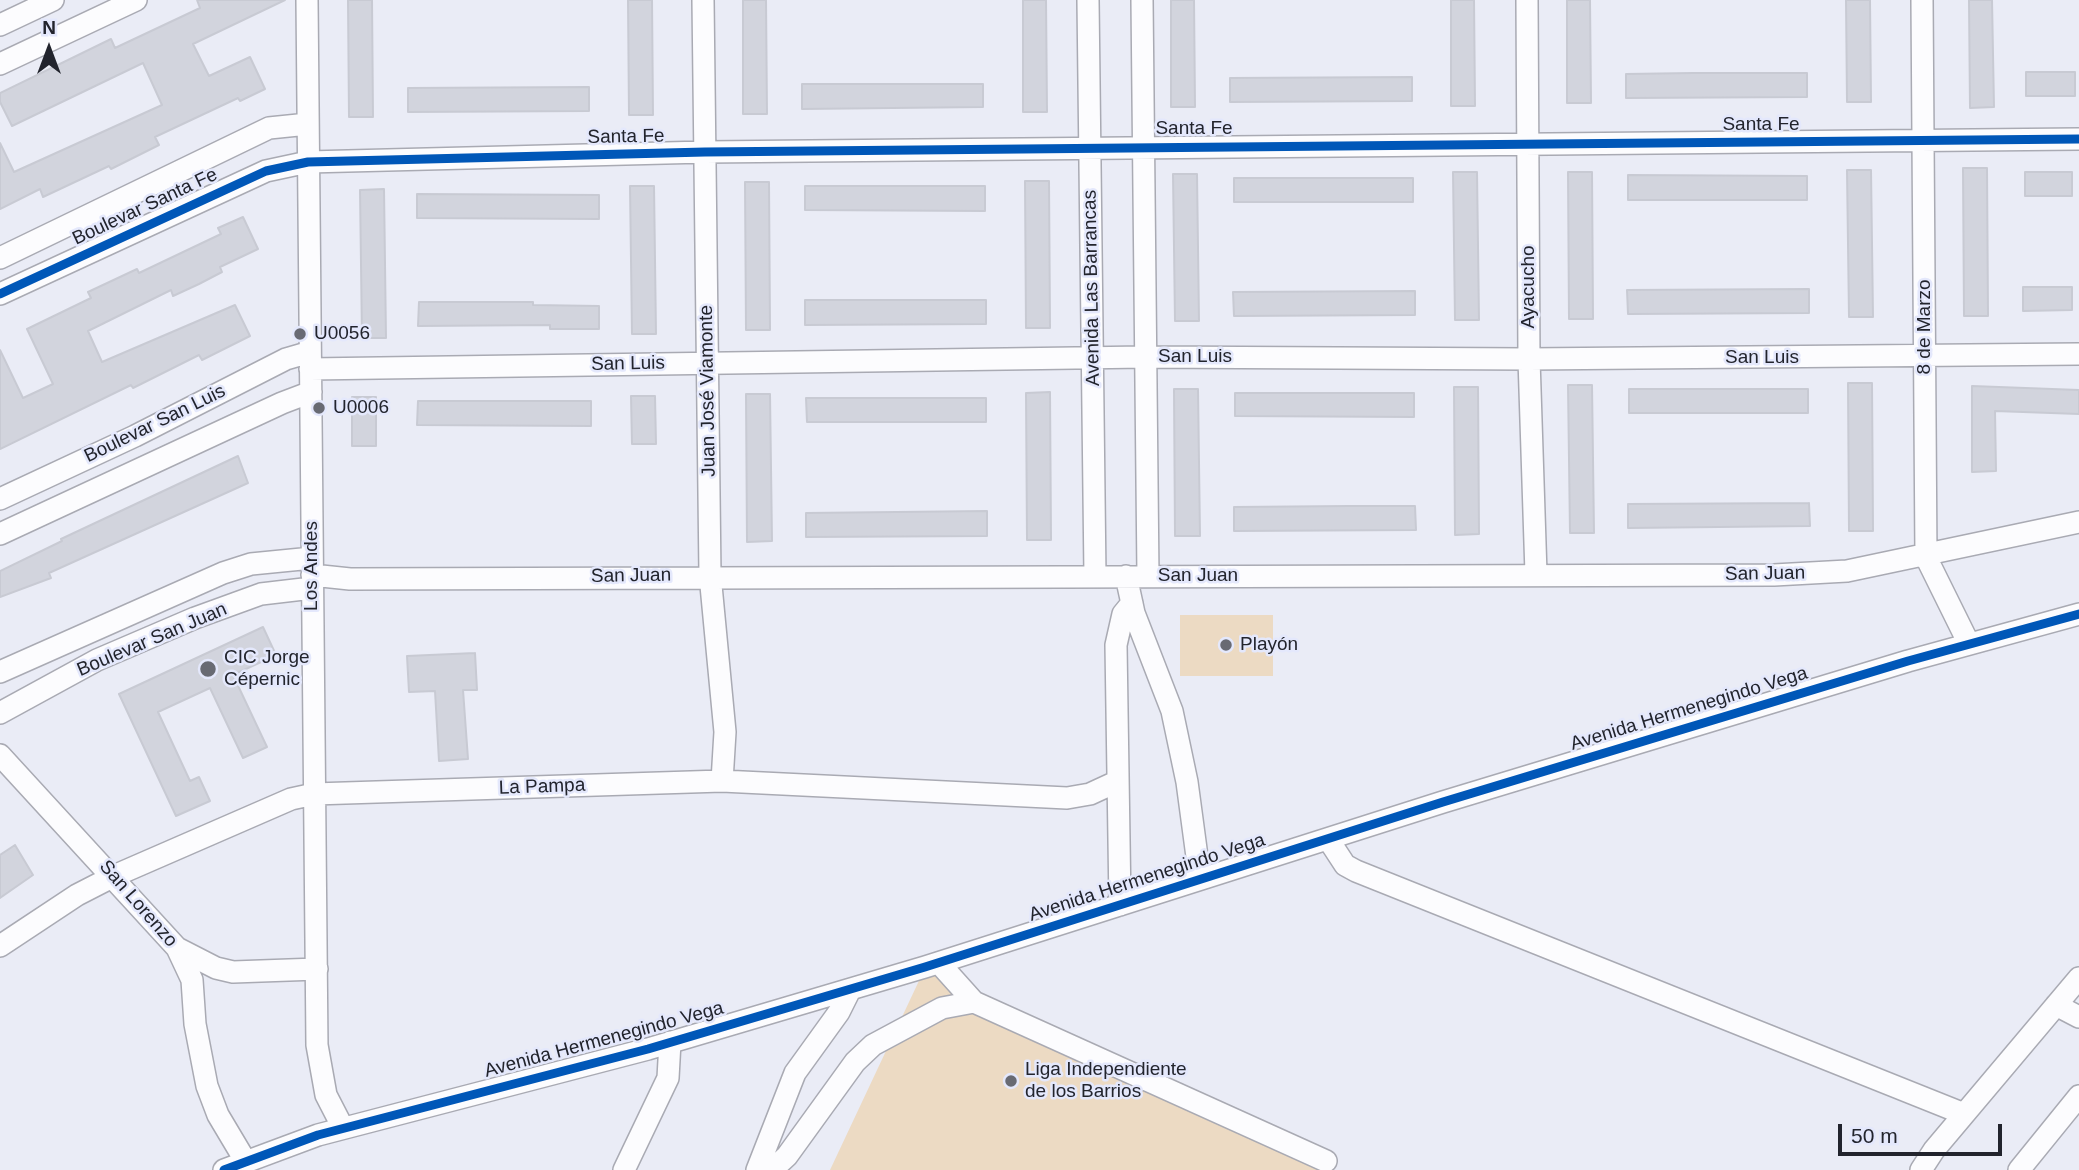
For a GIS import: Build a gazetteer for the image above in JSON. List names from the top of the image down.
{
  "streets": {
    "street": [
      "Santa Fe",
      "Boulevar Santa Fe",
      "Ayacucho",
      "Avenida Las Barrancas",
      "8 de Marzo",
      "San Luis",
      "Juan José Viamonte",
      "Boulevar San Luis",
      "Los Andes",
      "San Juan",
      "Boulevar San Juan",
      "Avenida Hermenegindo Vega",
      "La Pampa",
      "San Lorenzo"
    ]
  },
  "crossings": [
    ["Santa Fe", "Boulevar Santa Fe"],
    ["Santa Fe", "Ayacucho"],
    ["Santa Fe", "Avenida Las Barrancas"],
    ["Santa Fe", "8 de Marzo"],
    ["Santa Fe", "Juan José Viamonte"],
    ["Santa Fe", "Los Andes"],
    ["Boulevar Santa Fe", "Los Andes"],
    ["Ayacucho", "San Luis"],
    ["Ayacucho", "San Juan"],
    ["Avenida Las Barrancas", "San Luis"],
    ["Avenida Las Barrancas", "San Juan"],
    ["8 de Marzo", "San Luis"],
    ["8 de Marzo", "San Juan"],
    ["8 de Marzo", "Avenida Hermenegindo Vega"],
    ["San Luis", "Juan José Viamonte"],
    ["San Luis", "Boulevar San Luis"],
    ["San Luis", "Los Andes"],
    ["Juan José Viamonte", "San Juan"],
    ["Juan José Viamonte", "La Pampa"],
    ["Boulevar San Luis", "Los Andes"],
    ["Los Andes", "San Juan"],
    ["Los Andes", "Boulevar San Juan"],
    ["Los Andes", "Avenida Hermenegindo Vega"],
    ["Los Andes", "La Pampa"],
    ["San Juan", "Boulevar San Juan"],
    ["Avenida Hermenegindo Vega", "San Lorenzo"],
    ["La Pampa", "San Lorenzo"]
  ],
  "places": [
    "U0056",
    "U0006",
    "Playón",
    "CIC Jorge Cépernic",
    "Liga Independiente de los Barrios"
  ],
  "scale_bar": "50 m",
  "north": "top"
}
